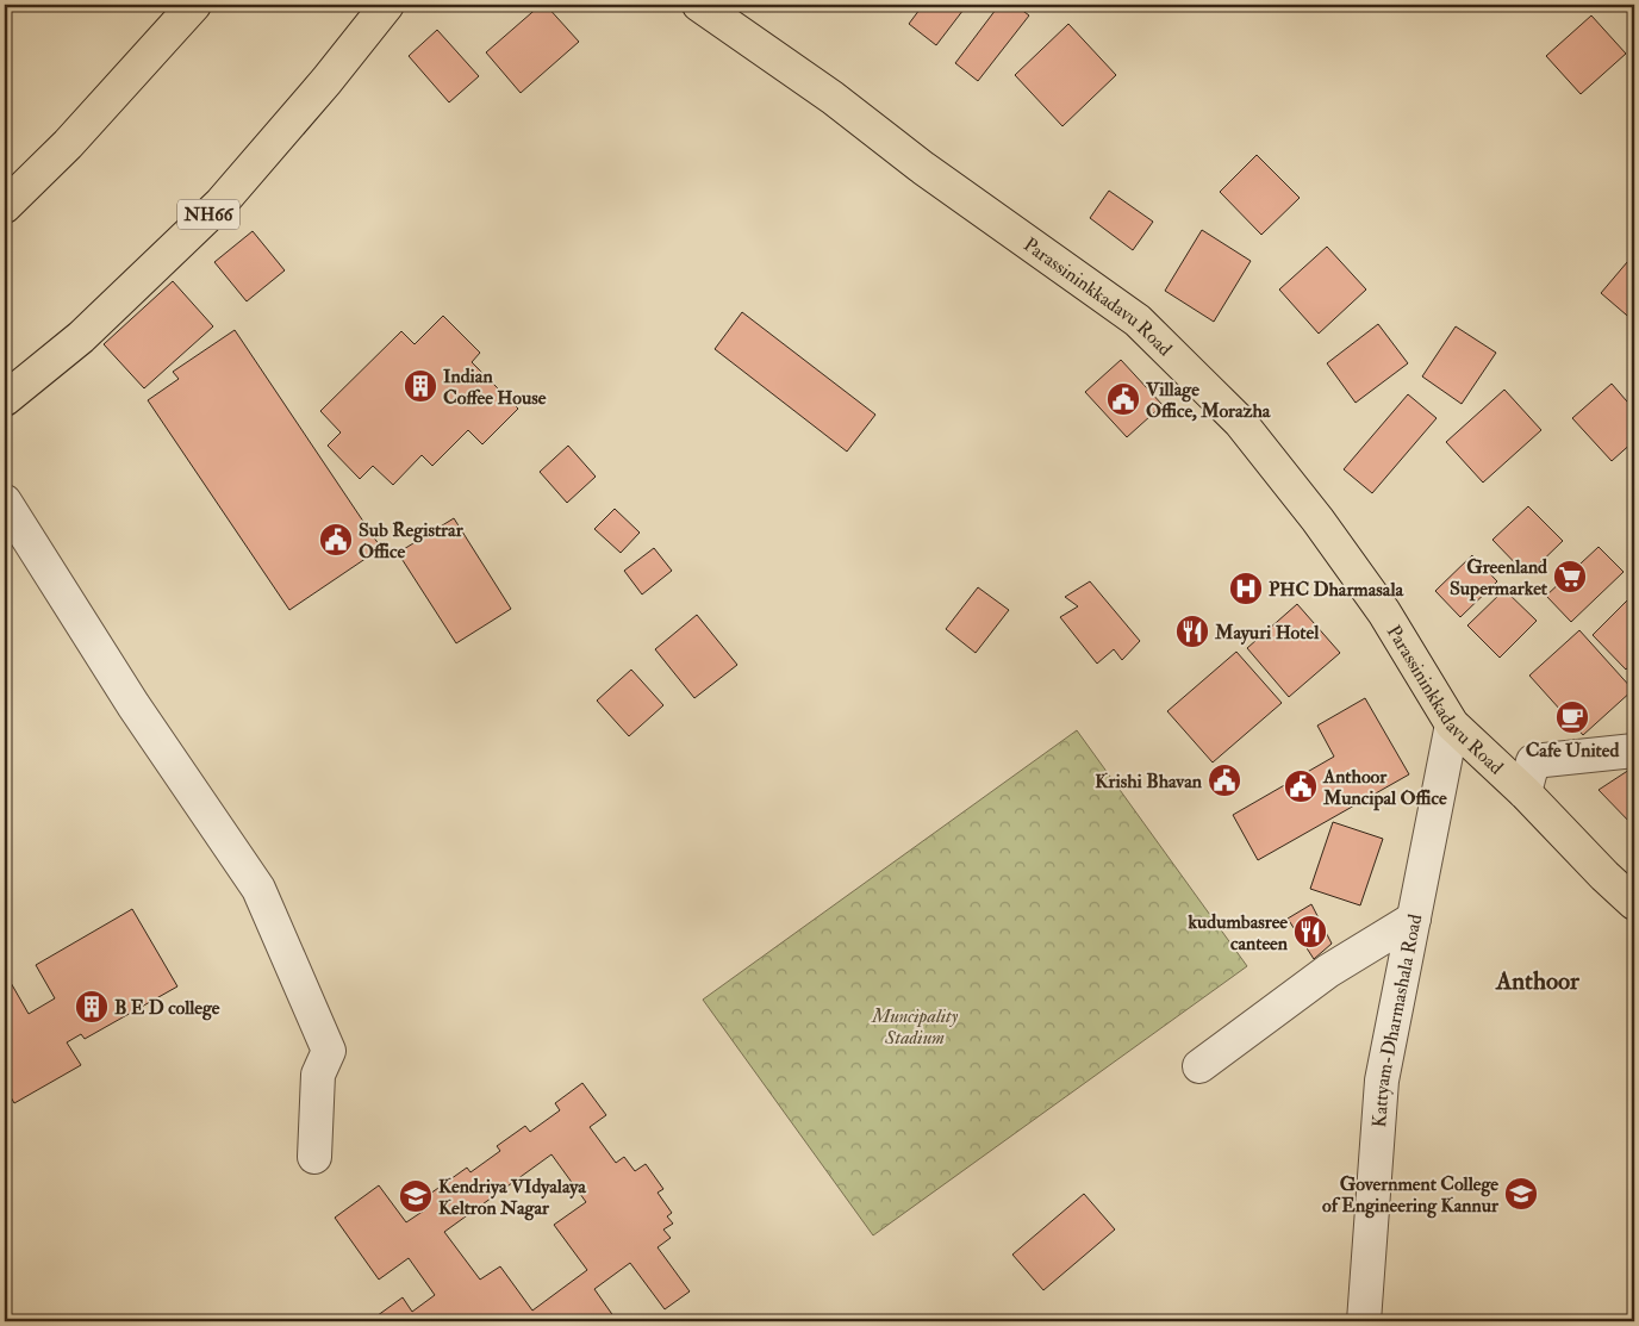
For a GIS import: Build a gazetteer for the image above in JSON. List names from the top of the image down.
{
  "streets": {
    "main road": ["NH66", "Parassininkkadavu Road"],
    "street": ["Kattyam-Dharmashala Road"]
  },
  "crossings": [
    ["Parassininkkadavu Road", "Kattyam-Dharmashala Road"]
  ],
  "districts": ["Anthoor"],
  "parks": ["Muncipality Stadium"],
  "places": {
    "building": ["Indian Coffee House", "B E D college"],
    "public building": [
      "Village Office, Morazha",
      "Sub Registrar Office",
      "Krishi Bhavan",
      "Anthoor Muncipal Office"
    ],
    "supermarket": ["Greenland Supermarket"],
    "hospital": ["PHC Dharmasala"],
    "restaurant": ["Mayuri Hotel", "kudumbasree canteen"],
    "cafe": ["Cafe United"],
    "school or university": ["Government College of Engineering Kannur", "Kendriya VIdyalaya Keltron Nagar"]
  }
}
